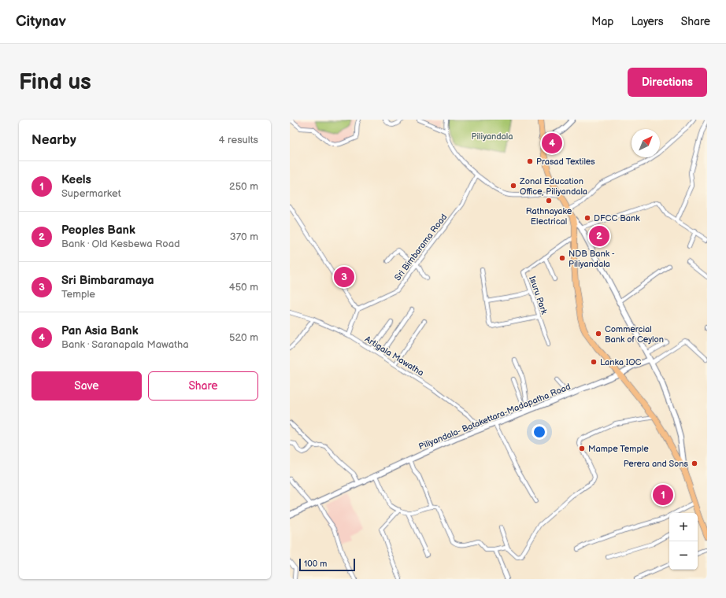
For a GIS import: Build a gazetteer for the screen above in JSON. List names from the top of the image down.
{
  "streets": {
    "street": [
      "Sri Bimbarama Road",
      "Isuru Park",
      "Artigala Mawatha",
      "Piliyandala- Batakettara-Madapatha Road"
    ]
  },
  "crossings": [
    ["Artigala Mawatha", "Piliyandala- Batakettara-Madapatha Road"]
  ],
  "parks": ["Piliyandala"],
  "places": [
    "Prasad Textiles",
    "Zonal Education Office, Piliyandala",
    "Rathnayake Electrical",
    "DFCC Bank",
    "NDB Bank - Piliyandala",
    "Commercial Bank of Ceylon",
    "Lanka IOC",
    "Mampe Temple",
    "Perera and Sons"
  ],
  "scale_bar": "100 m",
  "north": "top right",
  "page": {
    "header": "Citynav",
    "nav": ["Map", "Layers", "Share"],
    "buttons": [
      "Directions",
      ["Save", "Share"]
    ],
    "title": "Find us",
    "heading": ["Nearby", "4 results"],
    "pins": [
      "4",
      "2",
      "3",
      "1"
    ],
    "list": [
      {
        "mark": "1",
        "name": "Keels",
        "note": "Supermarket",
        "value": "250 m"
      },
      {
        "mark": "2",
        "name": "Peoples Bank",
        "note": "Bank · Old Kesbewa Road",
        "value": "370 m"
      },
      {
        "mark": "3",
        "name": "Sri Bimbaramaya",
        "note": "Temple",
        "value": "450 m"
      },
      {
        "mark": "4",
        "name": "Pan Asia Bank",
        "note": "Bank · Saranapala Mawatha",
        "value": "520 m"
      }
    ],
    "map_buttons": ["+", "−"],
    "scale": "100 m"
  }
}
